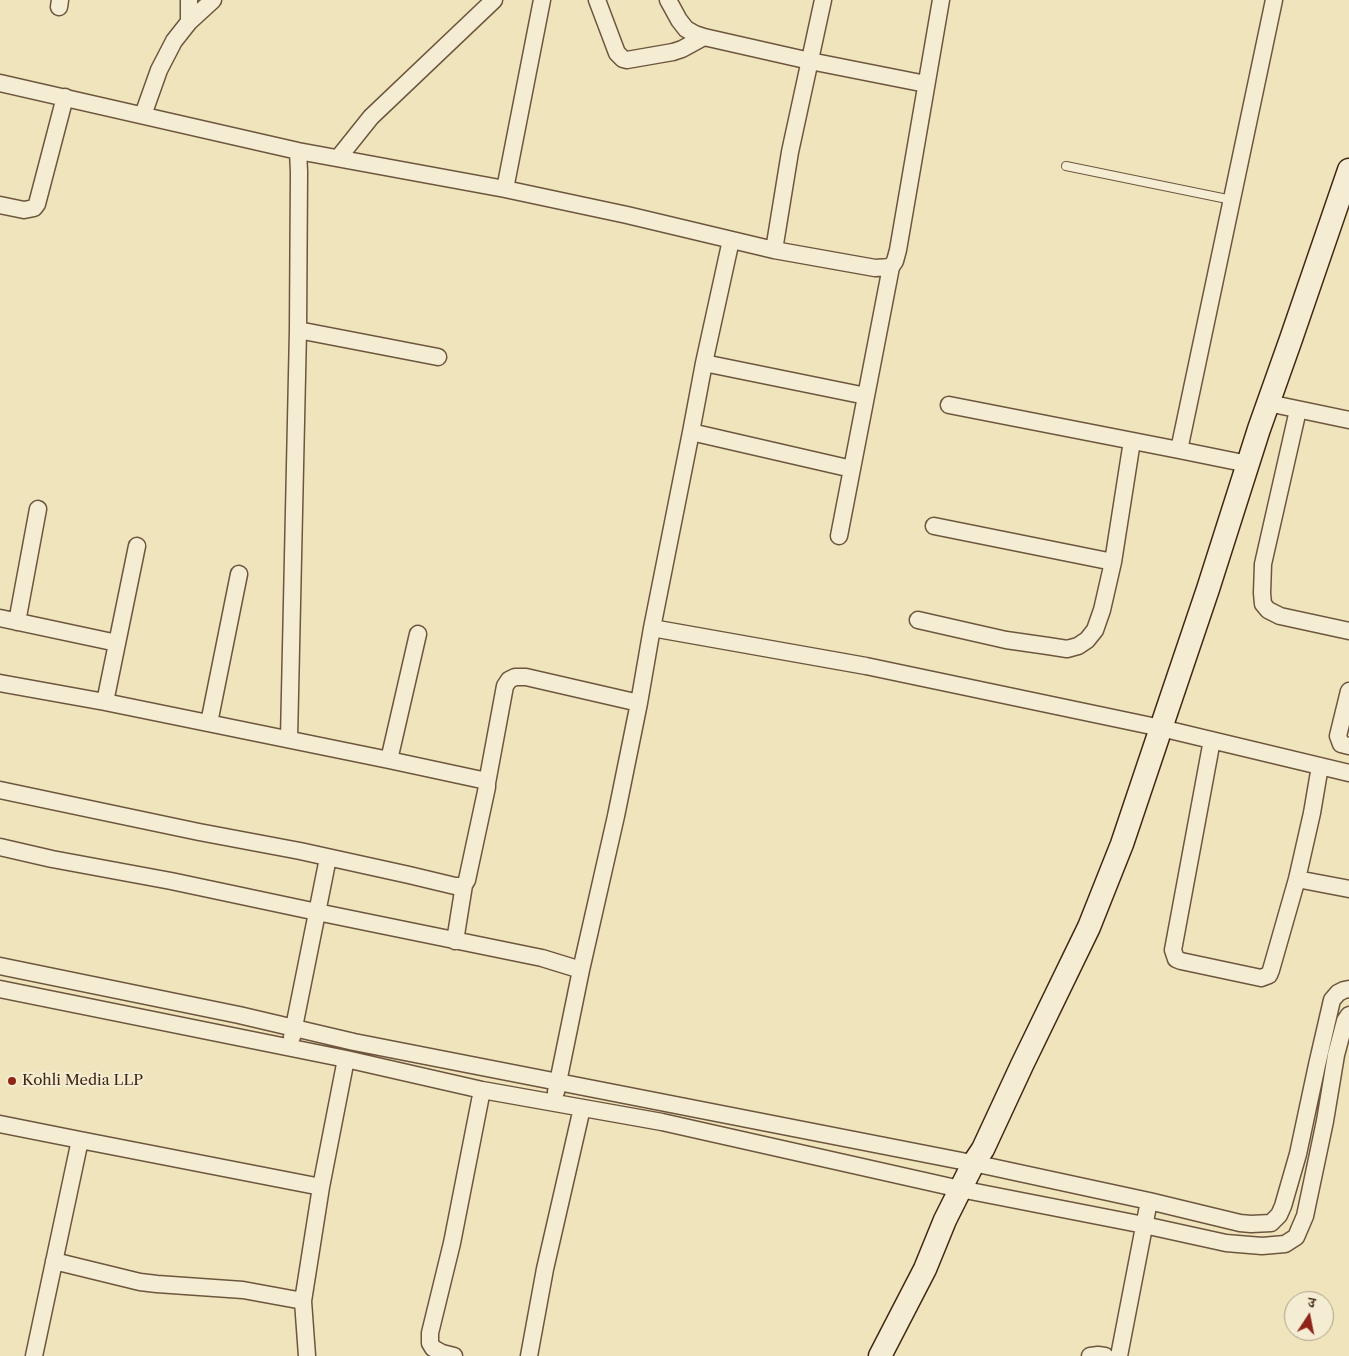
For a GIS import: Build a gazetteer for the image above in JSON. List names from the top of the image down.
{
  "places": ["Kohli Media LLP"],
  "north": "top"
}
